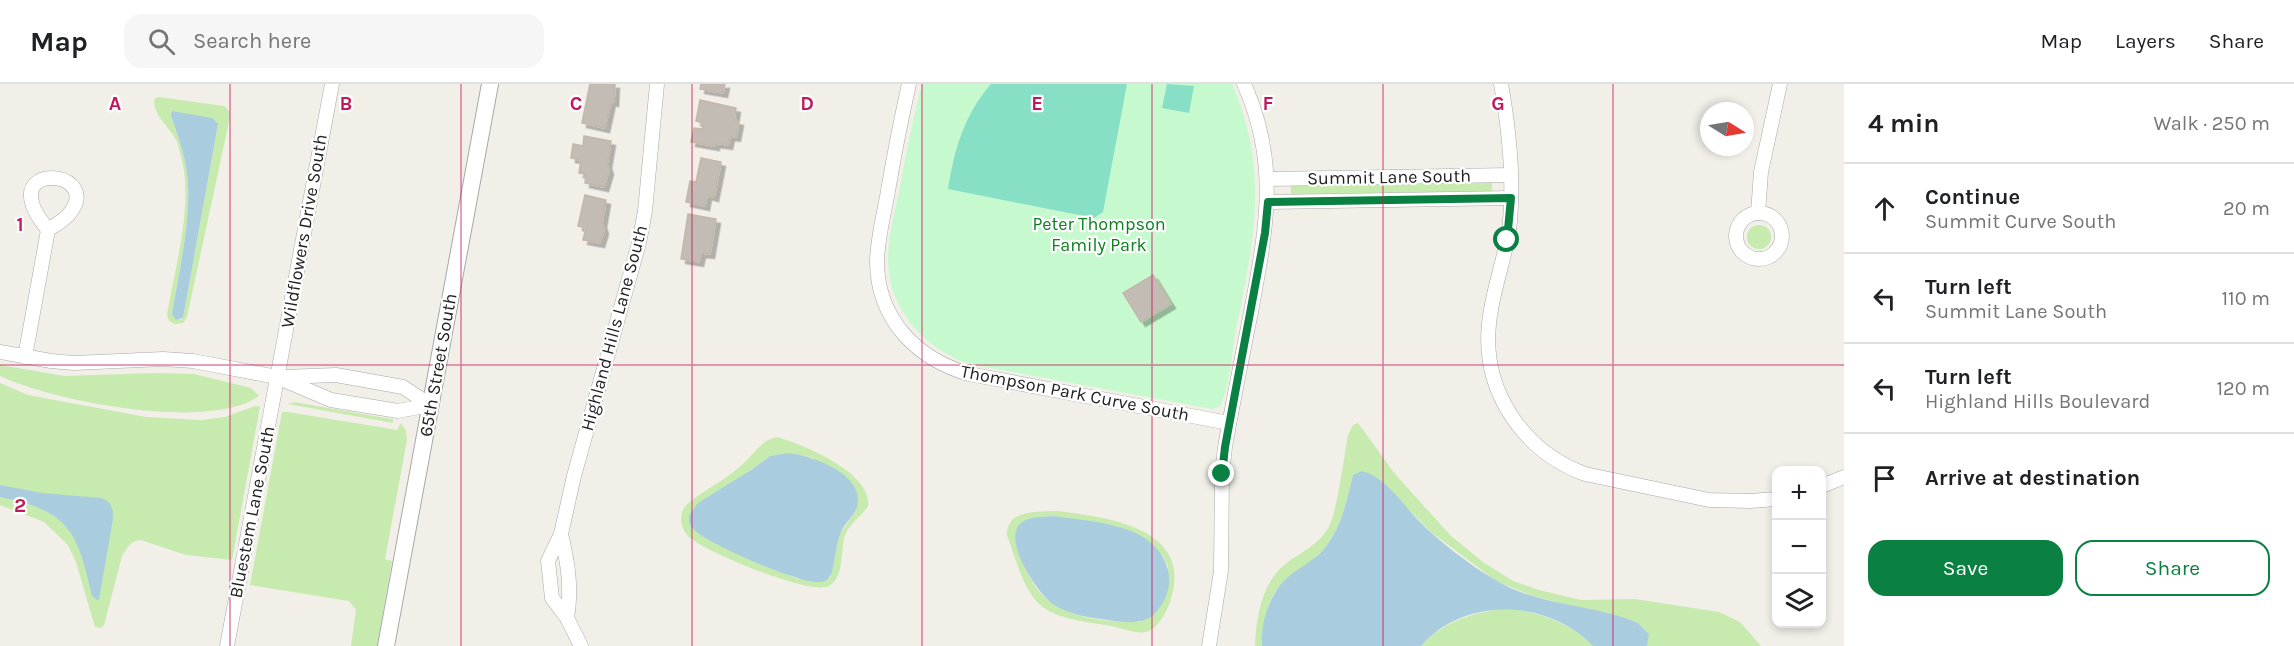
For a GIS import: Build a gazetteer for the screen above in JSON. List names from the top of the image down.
{
  "streets": {
    "street": [
      "Summit Lane South",
      "Wildflowers Drive South",
      "Highland Hills Lane South",
      "65th Street South",
      "Thompson Park Curve South",
      "Bluestem Lane South"
    ]
  },
  "crossings": [
    ["Wildflowers Drive South", "Bluestem Lane South"]
  ],
  "parks": ["Peter Thompson Family Park"],
  "north": "right",
  "page": {
    "header": "Map",
    "search": "Search here",
    "nav": ["Map", "Layers", "Share"],
    "heading": ["4 min", "Walk · 250 m"],
    "list": [
      ["Continue", "Summit Curve South", "20 m"],
      ["Turn left", "Summit Lane South", "110 m"],
      ["Turn left", "Highland Hills Boulevard", "120 m"],
      "Arrive at destination"
    ],
    "map_buttons": ["+", "−"],
    "buttons": ["Save", "Share"]
  },
  "grid": {
    "columns": [
      "A",
      "B",
      "C",
      "D",
      "E",
      "F",
      "G"
    ],
    "rows": ["1", "2"]
  }
}
